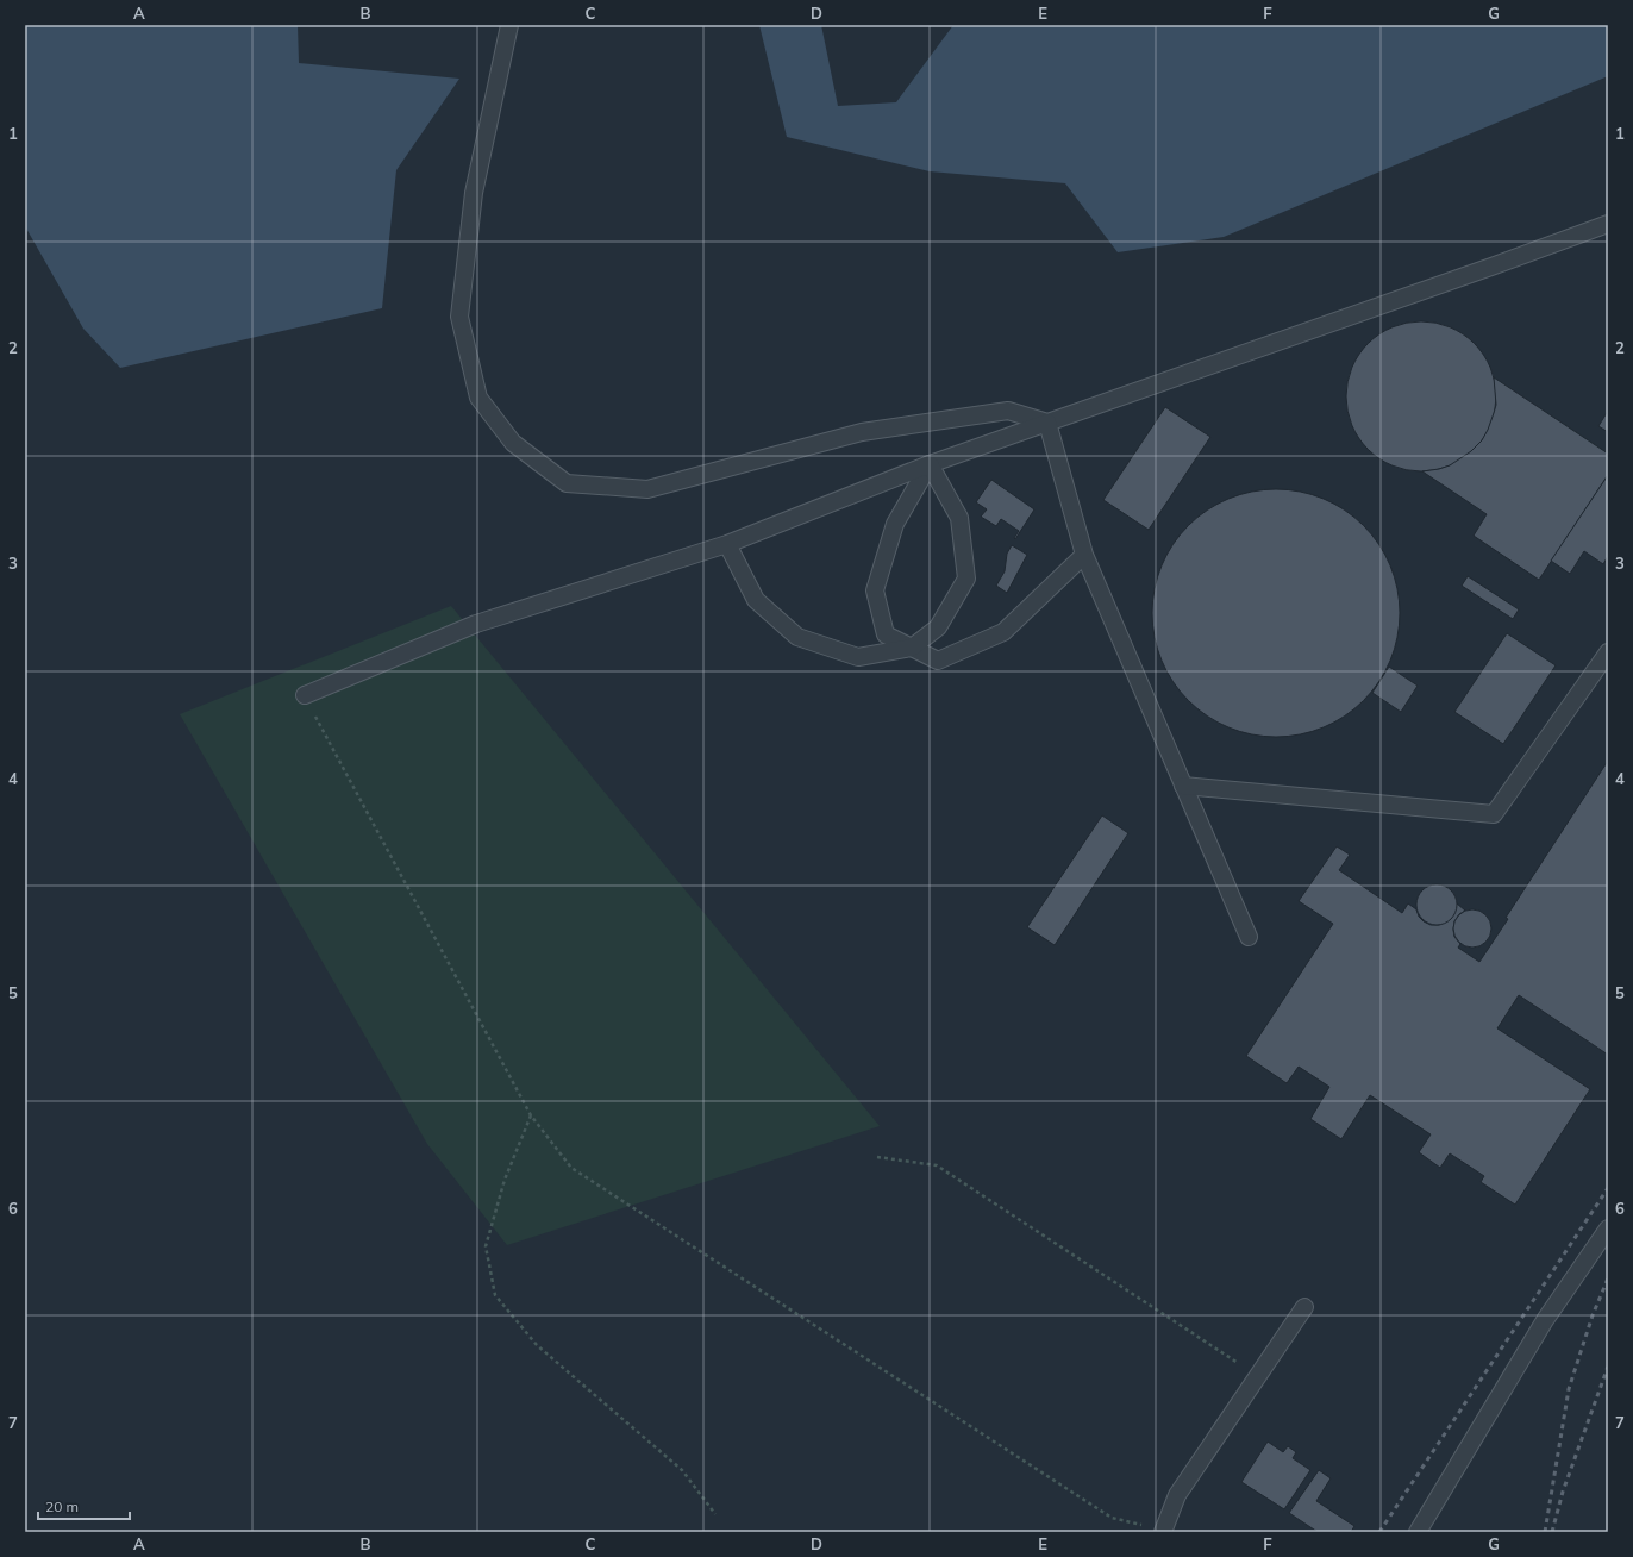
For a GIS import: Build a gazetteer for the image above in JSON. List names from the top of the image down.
{
  "scale_bar": "20 m",
  "grid": {
    "columns": [
      "A",
      "B",
      "C",
      "D",
      "E",
      "F",
      "G"
    ],
    "rows": [
      "1",
      "2",
      "3",
      "4",
      "5",
      "6",
      "7"
    ]
  }
}
